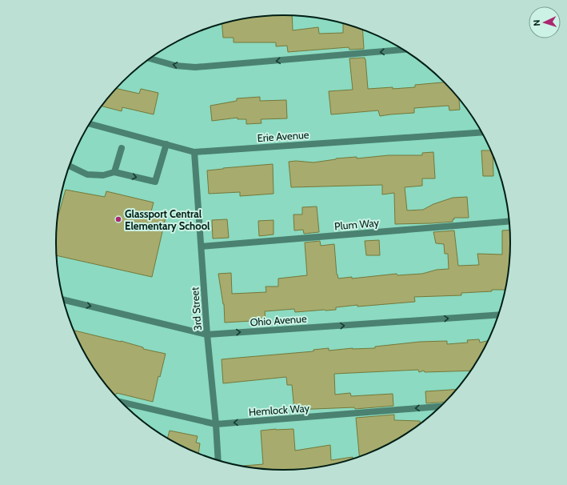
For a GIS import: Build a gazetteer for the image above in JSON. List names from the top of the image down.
{
  "streets": {
    "street": [
      "Erie Avenue",
      "Plum Way",
      "3rd Street",
      "Ohio Avenue",
      "Hemlock Way"
    ]
  },
  "crossings": [
    ["Erie Avenue", "3rd Street"],
    ["Plum Way", "3rd Street"],
    ["3rd Street", "Ohio Avenue"],
    ["3rd Street", "Hemlock Way"]
  ],
  "one_way": ["Ohio Avenue", "Hemlock Way"],
  "places": ["Glassport Central Elementary School"],
  "north": "left"
}
